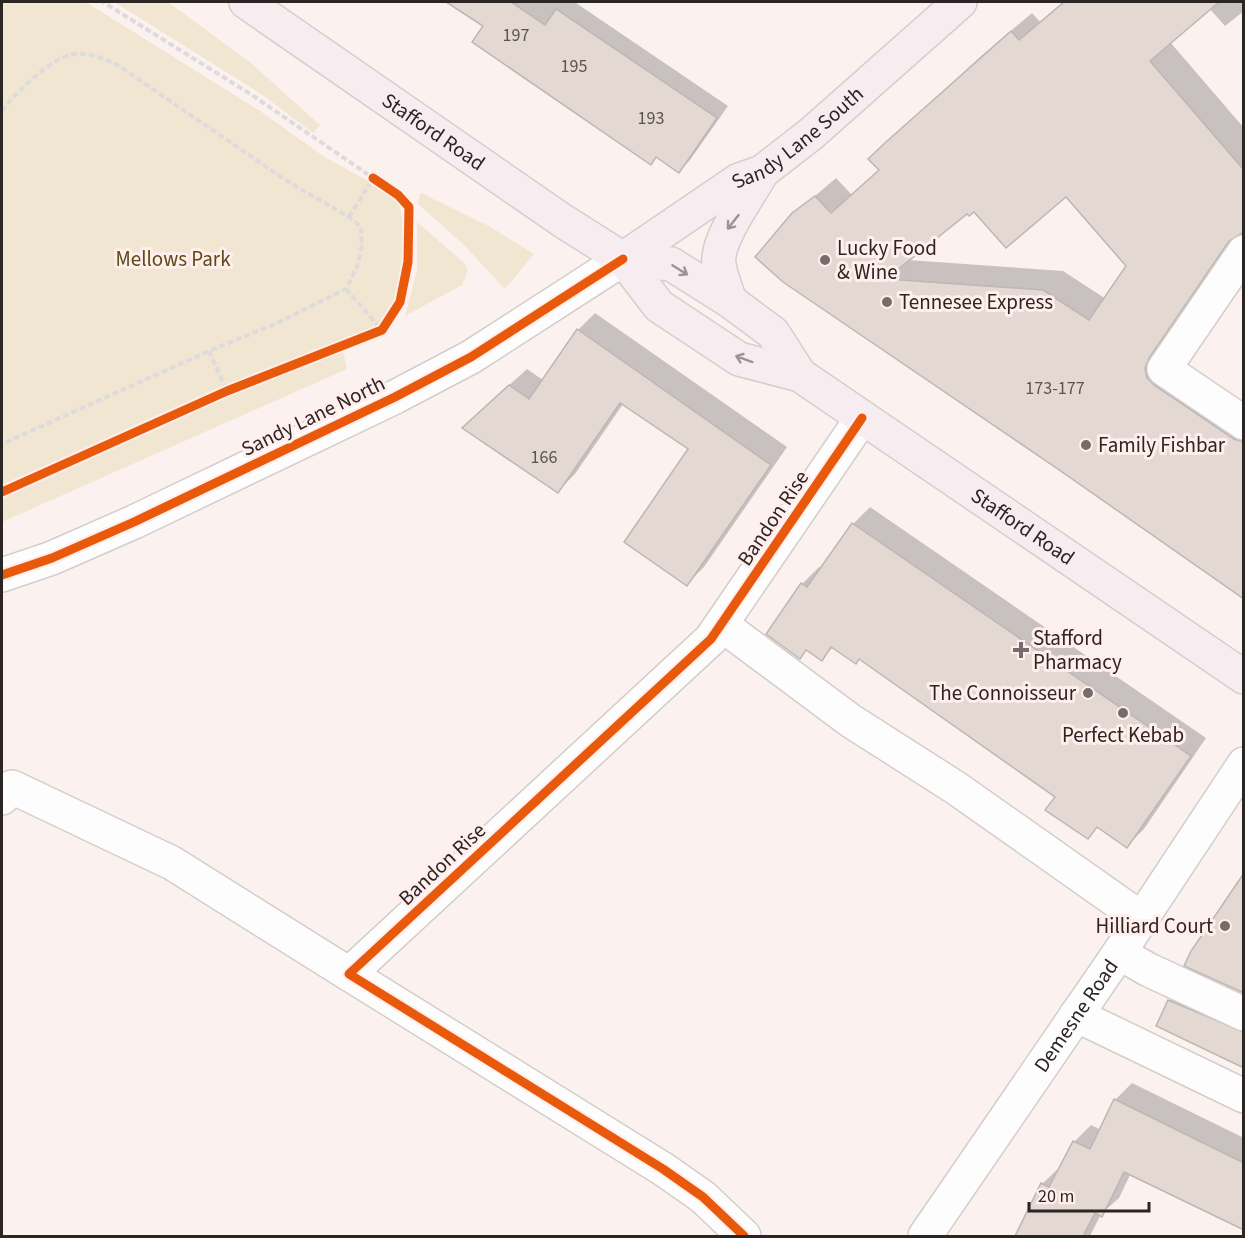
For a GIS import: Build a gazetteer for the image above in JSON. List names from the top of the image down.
{
  "streets": {
    "main road": ["Stafford Road", "Sandy Lane South"],
    "street": ["Sandy Lane North", "Bandon Rise", "Demesne Road"]
  },
  "crossings": [
    ["Stafford Road", "Sandy Lane South"],
    ["Stafford Road", "Sandy Lane North"],
    ["Stafford Road", "Bandon Rise"],
    ["Sandy Lane South", "Sandy Lane North"]
  ],
  "parks": ["Mellows Park"],
  "places": {
    "other": [
      "Lucky Food & Wine",
      "Tennesee Express",
      "Family Fishbar",
      "The Connoisseur",
      "Perfect Kebab",
      "Hilliard Court"
    ],
    "health": ["Stafford Pharmacy"]
  },
  "house_numbers": [
    "197",
    "195",
    "193",
    "173-177",
    "166"
  ],
  "scale_bar": "20 m"
}
